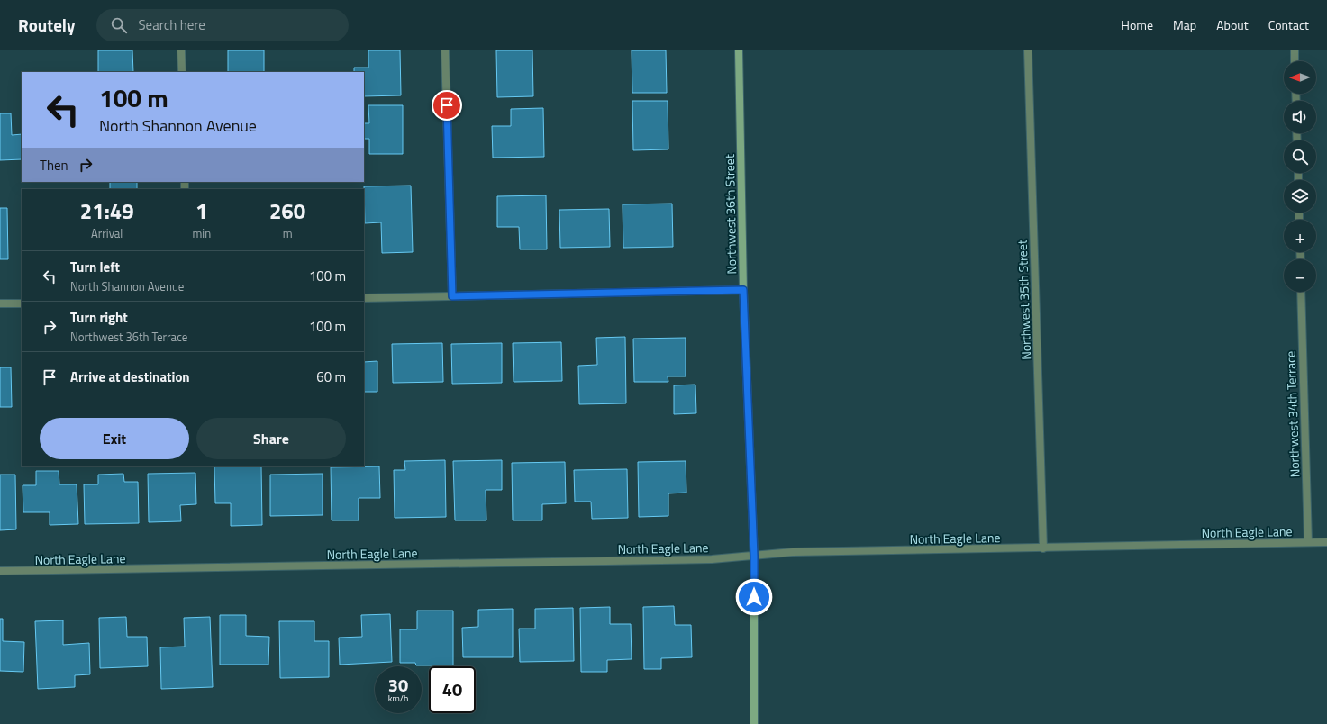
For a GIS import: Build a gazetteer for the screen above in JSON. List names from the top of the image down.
{
  "streets": {
    "street": [
      "Northwest 36th Street",
      "Northwest 35th Street",
      "Northwest 34th Terrace",
      "North Eagle Lane"
    ]
  },
  "crossings": [
    ["Northwest 36th Street", "North Eagle Lane"],
    ["Northwest 35th Street", "North Eagle Lane"],
    ["Northwest 34th Terrace", "North Eagle Lane"]
  ],
  "north": "left",
  "page": {
    "header": "Routely",
    "search": "Search here",
    "nav": [
      "Home",
      "Map",
      "About",
      "Contact"
    ],
    "map_buttons": ["+", "−"],
    "turn": ["100 m", "North Shannon Avenue"],
    "then": "Then",
    "eta": [
      "21:49",
      "Arrival",
      "1",
      "min",
      "260",
      "m"
    ],
    "list": [
      {
        "name": "Turn left",
        "note": "North Shannon Avenue",
        "value": "100 m"
      },
      {
        "name": "Turn right",
        "note": "Northwest 36th Terrace",
        "value": "100 m"
      },
      {
        "name": "Arrive at destination",
        "value": "60 m"
      }
    ],
    "buttons": ["Exit", "Share"],
    "speed": "30 km/h",
    "limit": "40"
  }
}
